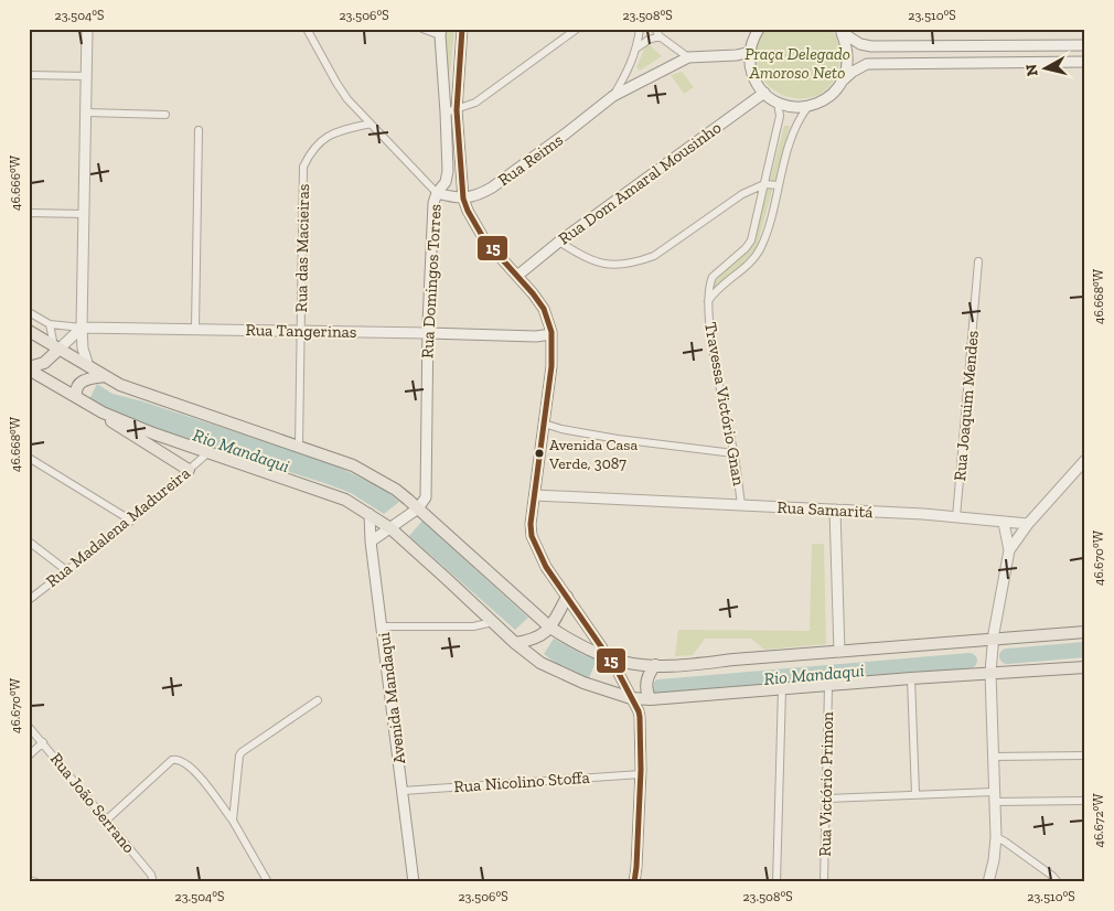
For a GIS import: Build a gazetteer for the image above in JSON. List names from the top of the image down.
{
  "streets": {
    "main road": [
      "Rua Reims",
      "Rua Dom Amaral Mousinho",
      "Rua Domingos Torres",
      "Rua Tangerinas",
      "Rua Samaritá",
      "Avenida Mandaqui"
    ],
    "street": [
      "Rua das Macieiras",
      "Travessa Victório Gnan",
      "Rua Joaquim Mendes",
      "Rua Madalena Madureira",
      "Rua Nicolino Stoffa",
      "Rua Victório Primon",
      "Rua João Serrano"
    ]
  },
  "crossings": [
    ["Rua das Macieiras", "Rua Tangerinas"],
    ["Rua Domingos Torres", "Rua Tangerinas"],
    ["Travessa Victório Gnan", "Rua Samaritá"],
    ["Rua Joaquim Mendes", "Rua Samaritá"],
    ["Avenida Mandaqui", "Rua Nicolino Stoffa"]
  ],
  "water": ["Rio Mandaqui"],
  "parks": ["Praça Delegado Amoroso Neto"],
  "places": ["Avenida Casa Verde, 3087"],
  "lines": ["transit line 15"],
  "north": "left",
  "coordinates": [
    "23.504°S",
    "23.506°S",
    "23.508°S",
    "23.510°S",
    "46.666°W",
    "46.668°W",
    "46.670°W",
    "46.672°W"
  ]
}
